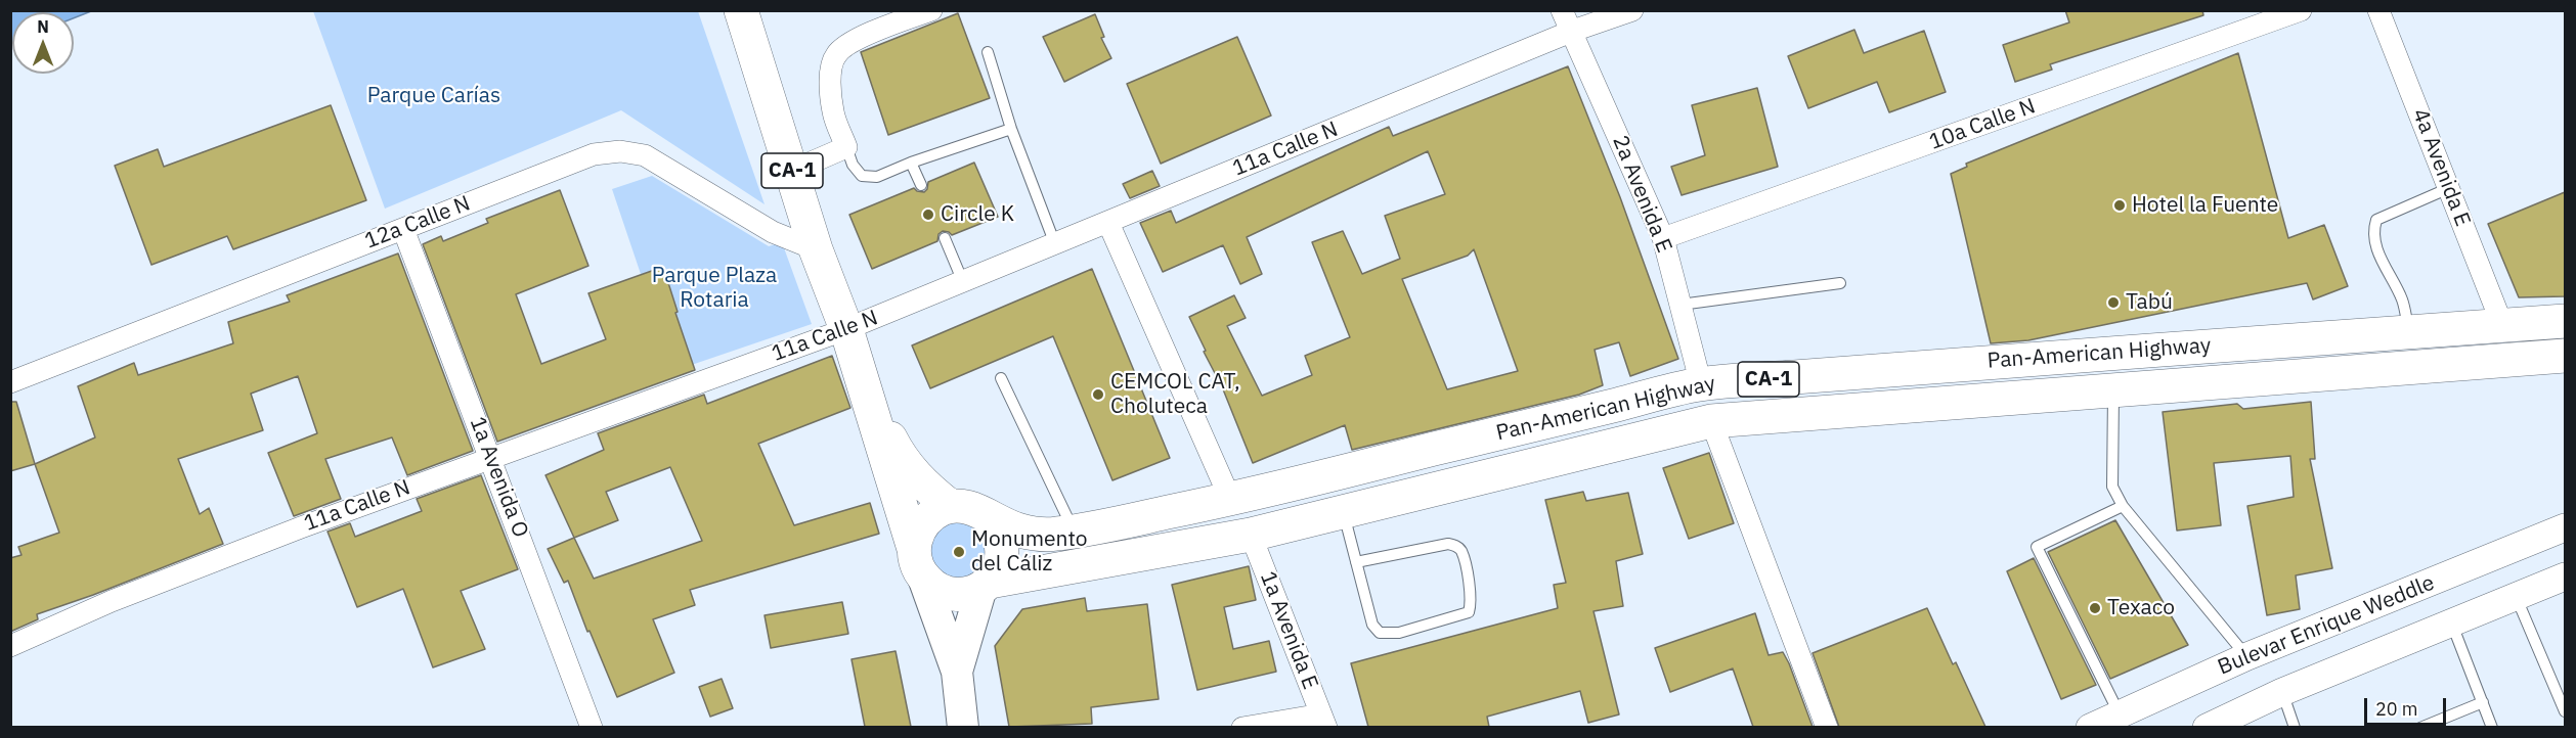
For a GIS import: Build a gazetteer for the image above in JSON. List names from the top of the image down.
{
  "streets": {
    "highway": ["CA-1", "Pan-American Highway"],
    "street": [
      "10a Calle N",
      "11a Calle N",
      "4a Avenida E",
      "2a Avenida E",
      "12a Calle N",
      "1a Avenida O",
      "Bulevar Enrique Weddle",
      "1a Avenida E"
    ]
  },
  "crossings": [
    ["10a Calle N", "2a Avenida E"],
    ["11a Calle N", "CA-1"],
    ["11a Calle N", "2a Avenida E"],
    ["11a Calle N", "1a Avenida O"],
    ["4a Avenida E", "Pan-American Highway"],
    ["CA-1", "12a Calle N"],
    ["CA-1", "Pan-American Highway"],
    ["2a Avenida E", "Pan-American Highway"],
    ["12a Calle N", "1a Avenida O"],
    ["Pan-American Highway", "1a Avenida E"]
  ],
  "parks": ["Parque Carías", "Parque Plaza Rotaria"],
  "places": [
    "Hotel la Fuente",
    "Circle K",
    "Tabú",
    "CEMCOL CAT, Choluteca",
    "Monumento del Cáliz",
    "Texaco"
  ],
  "scale_bar": "20 m",
  "north": "top"
}
